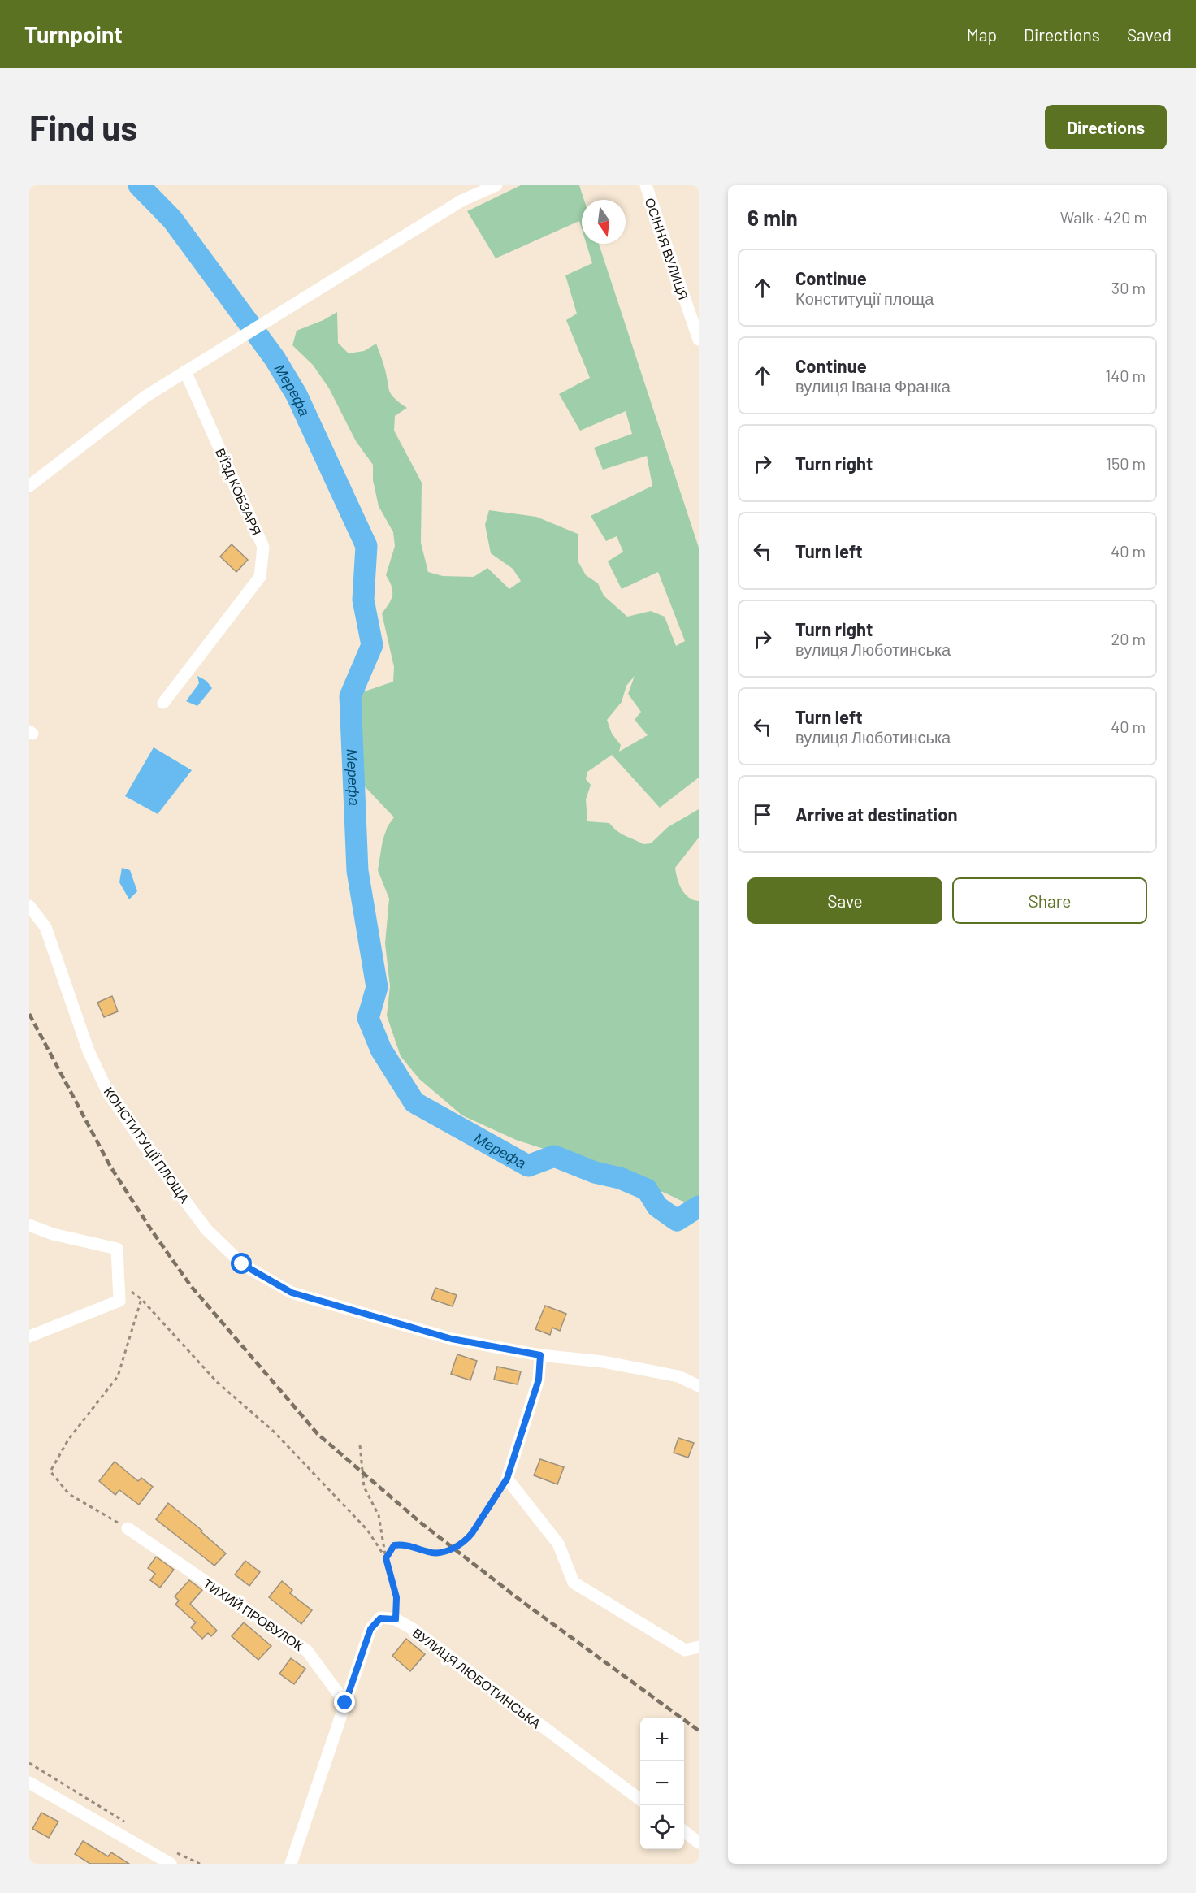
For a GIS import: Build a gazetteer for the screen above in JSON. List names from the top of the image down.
{
  "streets": {
    "street": [
      "ОСІННЯ ВУЛИЦЯ",
      "В’ЇЗД КОБЗАРЯ",
      "КОНСТИТУЦІЇ ПЛОЩА",
      "ТИХИЙ ПРОВУЛОК",
      "ВУЛИЦЯ ЛЮБОТИНСЬКА"
    ]
  },
  "water": ["Мерефа"],
  "north": "bottom",
  "page": {
    "header": "Turnpoint",
    "nav": ["Map", "Directions", "Saved"],
    "buttons": [
      "Directions",
      ["Save", "Share"]
    ],
    "title": "Find us",
    "heading": ["6 min", "Walk · 420 m"],
    "list": [
      ["Continue", "Конституції площа", "30 m"],
      ["Continue", "вулиця Івана Франка", "140 m"],
      ["Turn right", "150 m"],
      ["Turn left", "40 m"],
      ["Turn right", "вулиця Люботинська", "20 m"],
      ["Turn left", "вулиця Люботинська", "40 m"],
      "Arrive at destination"
    ],
    "map_buttons": ["+", "−"]
  }
}
